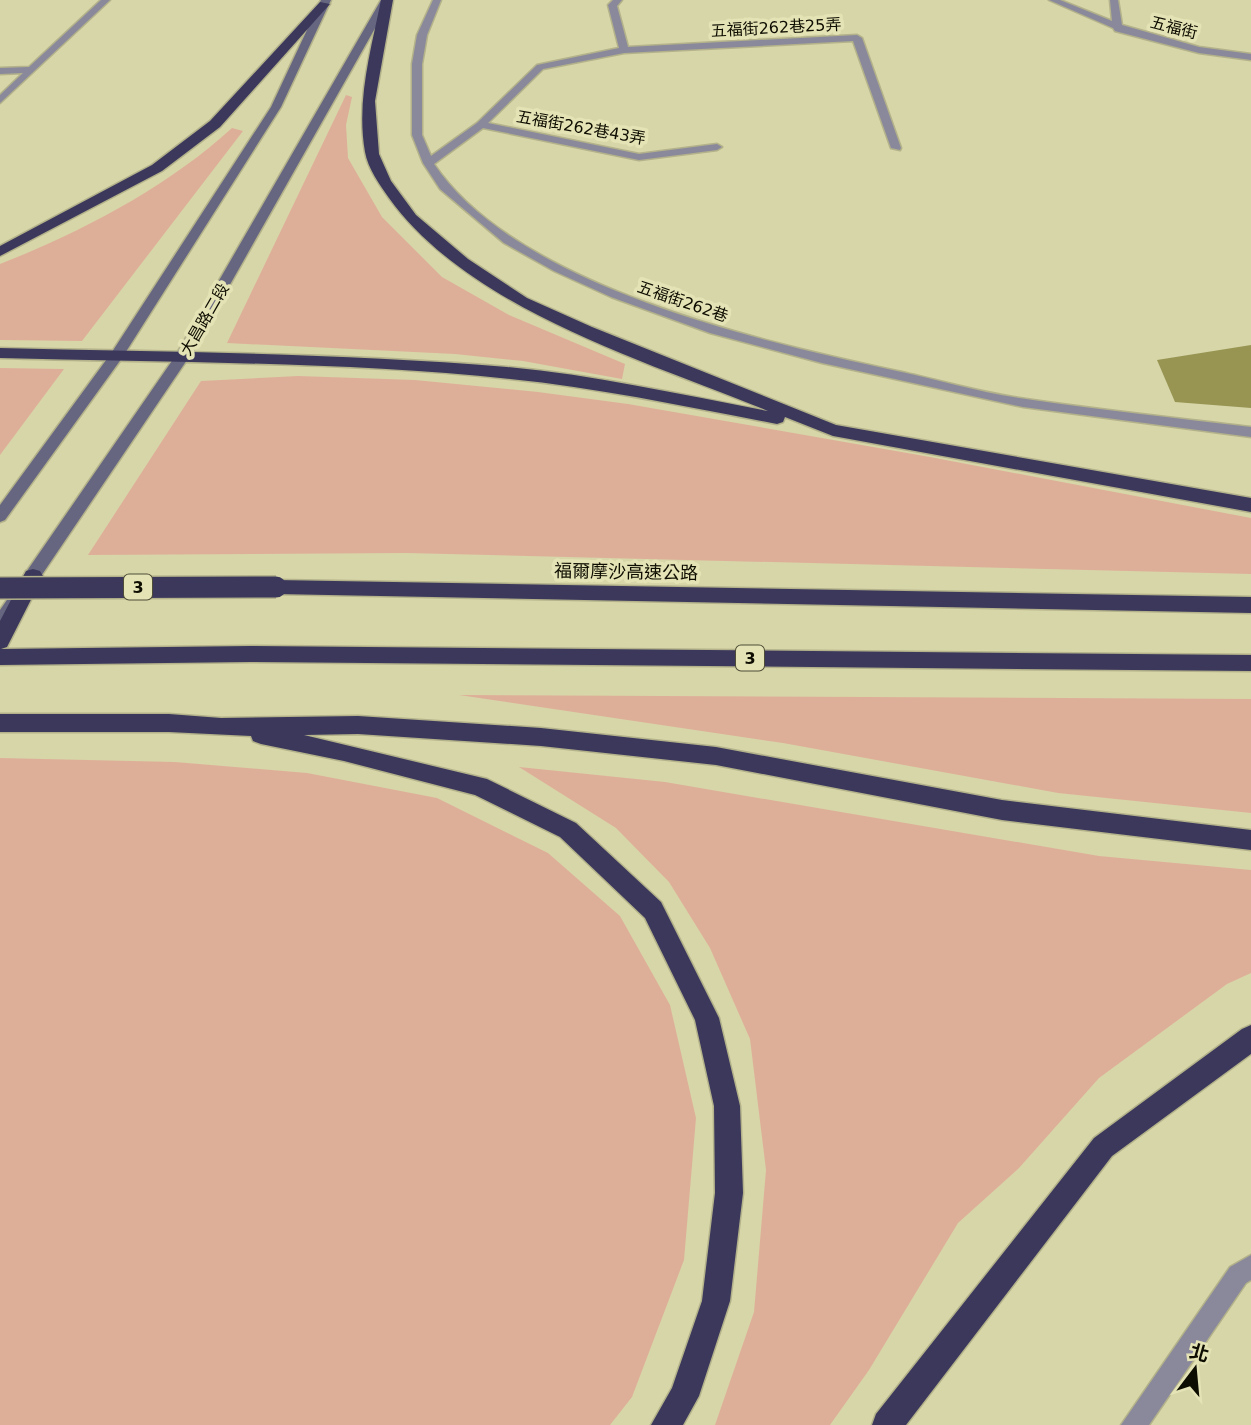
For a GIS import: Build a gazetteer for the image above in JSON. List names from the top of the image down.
{
  "streets": {
    "highway": ["福爾摩沙高速公路", "3"],
    "main road": ["大昌路二段"],
    "lane": [
      "五福街262巷25弄",
      "五福街",
      "五福街262巷43弄",
      "五福街262巷"
    ]
  },
  "north": "top"
}
